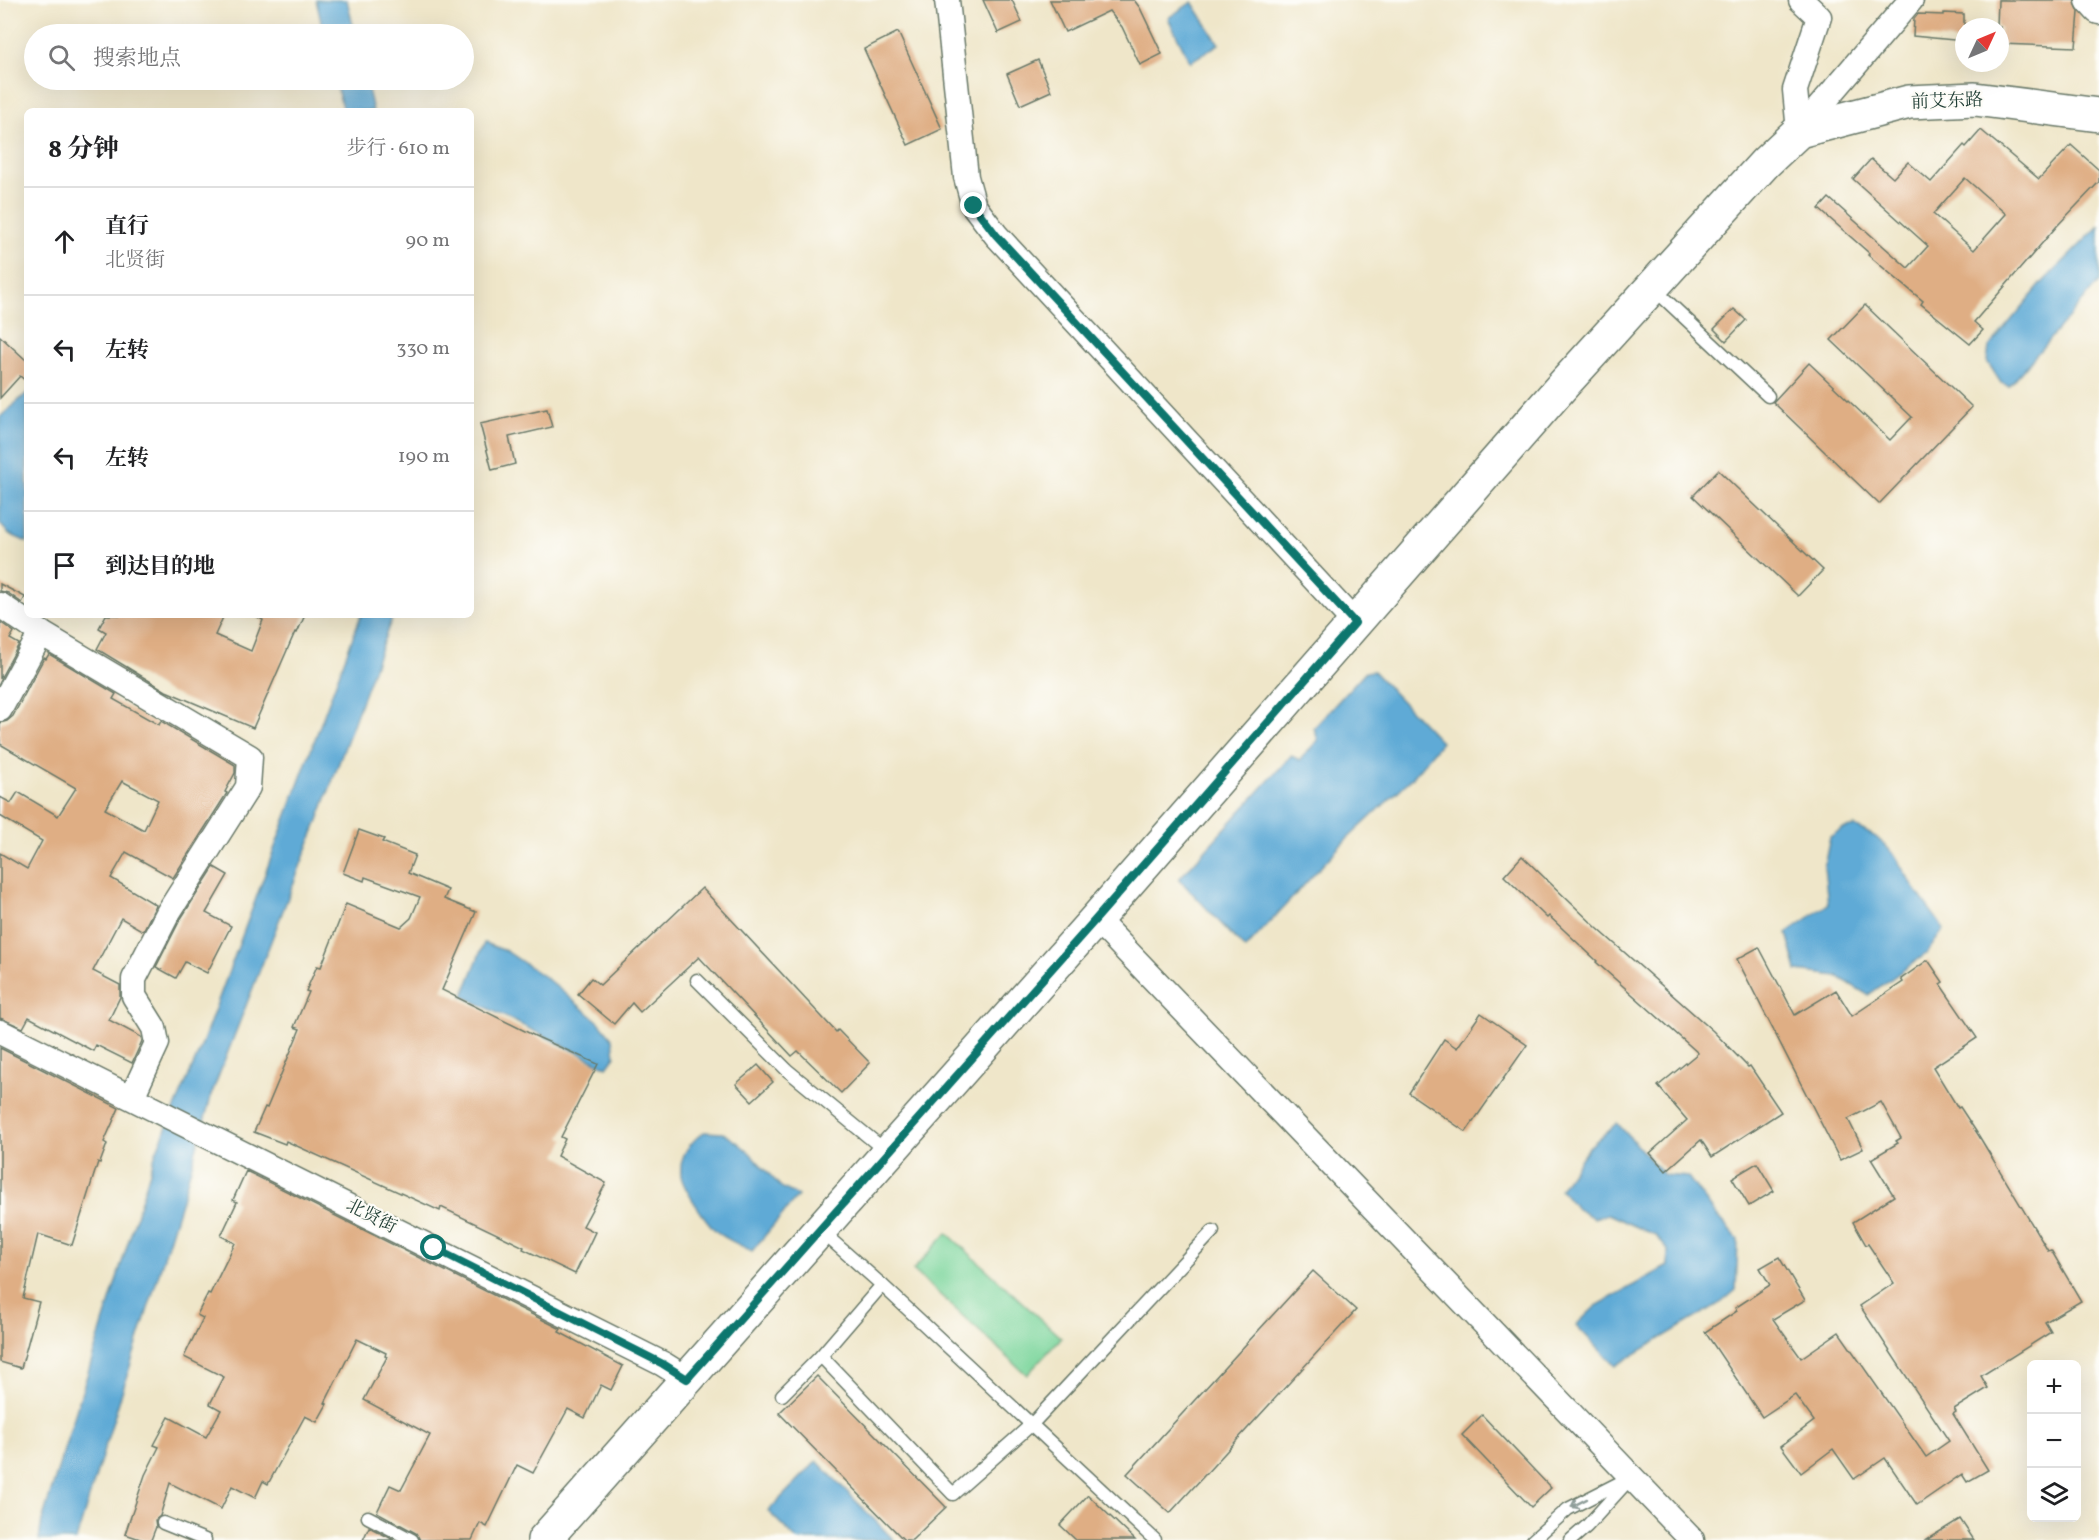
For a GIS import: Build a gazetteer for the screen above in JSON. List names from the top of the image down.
{
  "streets": {
    "main road": ["前艾东路"],
    "street": ["北贤街"]
  },
  "north": "top right",
  "page": {
    "search": "搜索地点",
    "heading": ["8 分钟", "步行 · 610 m"],
    "list": [
      ["直行", "北贤街", "90 m"],
      ["左转", "330 m"],
      ["左转", "190 m"],
      "到达目的地"
    ],
    "map_buttons": ["+", "−"]
  }
}
